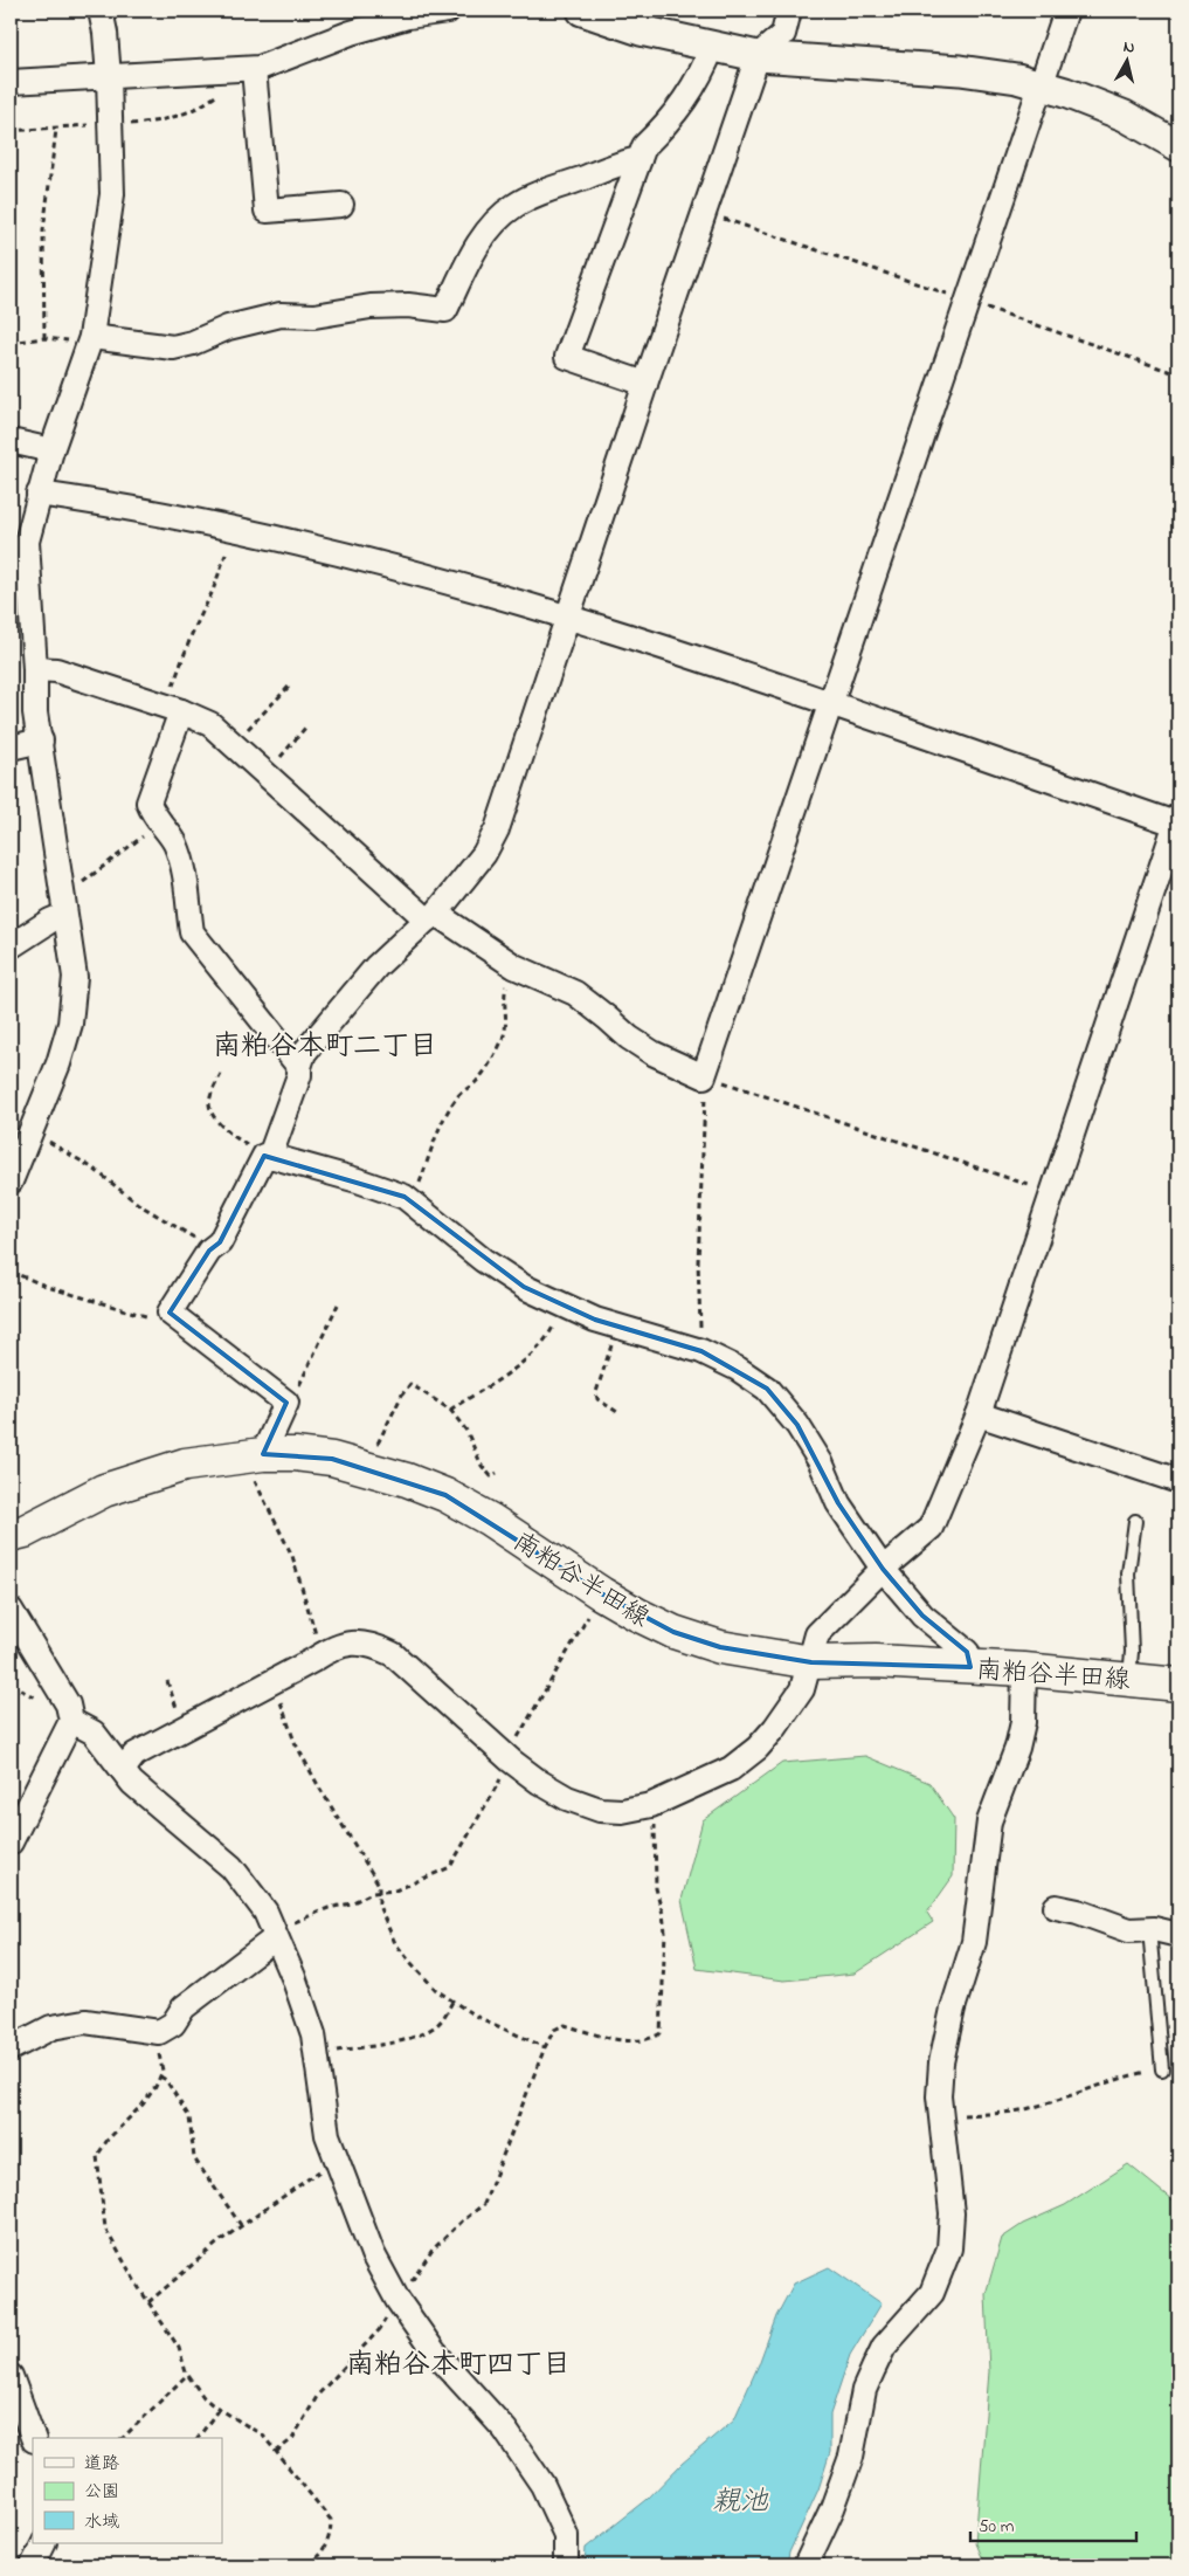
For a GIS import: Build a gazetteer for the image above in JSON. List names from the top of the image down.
{
  "streets": {
    "main road": ["南粕谷半田線"]
  },
  "districts": ["南粕谷本町二丁目", "南粕谷本町四丁目"],
  "water": ["親池"],
  "legend": ["道路", "公園", "水域"],
  "scale_bar": "50 m",
  "north": "top"
}
